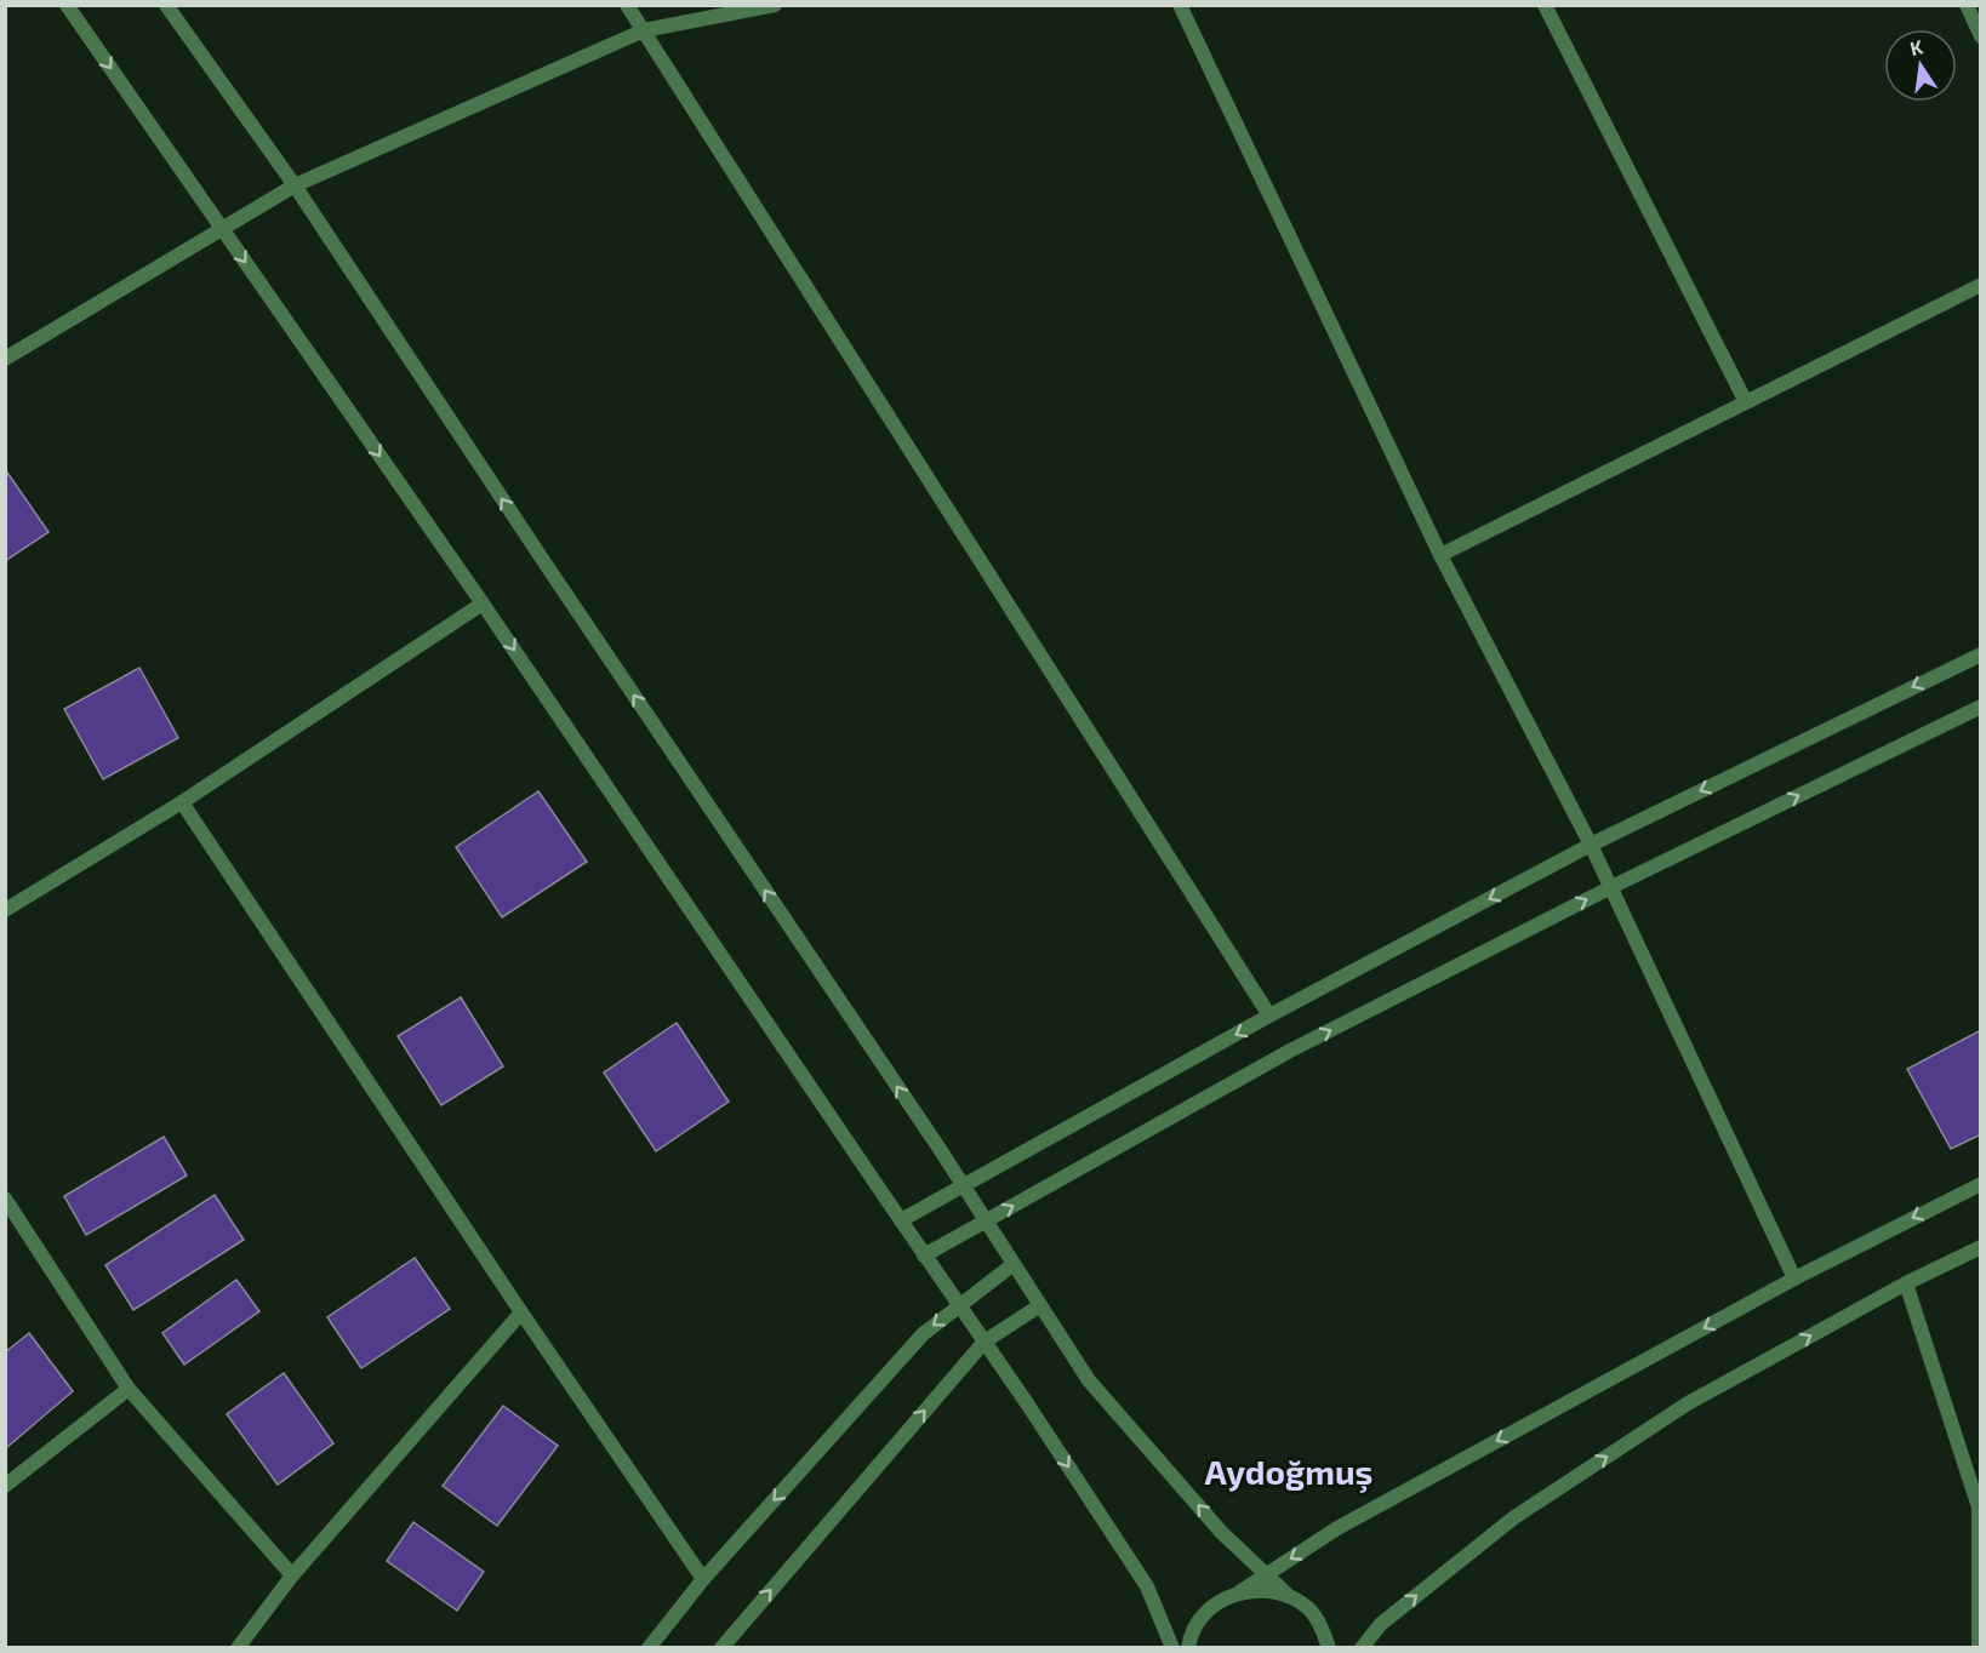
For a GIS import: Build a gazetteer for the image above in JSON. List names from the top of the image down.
{
  "districts": ["Aydoğmuş"],
  "north": "top"
}
